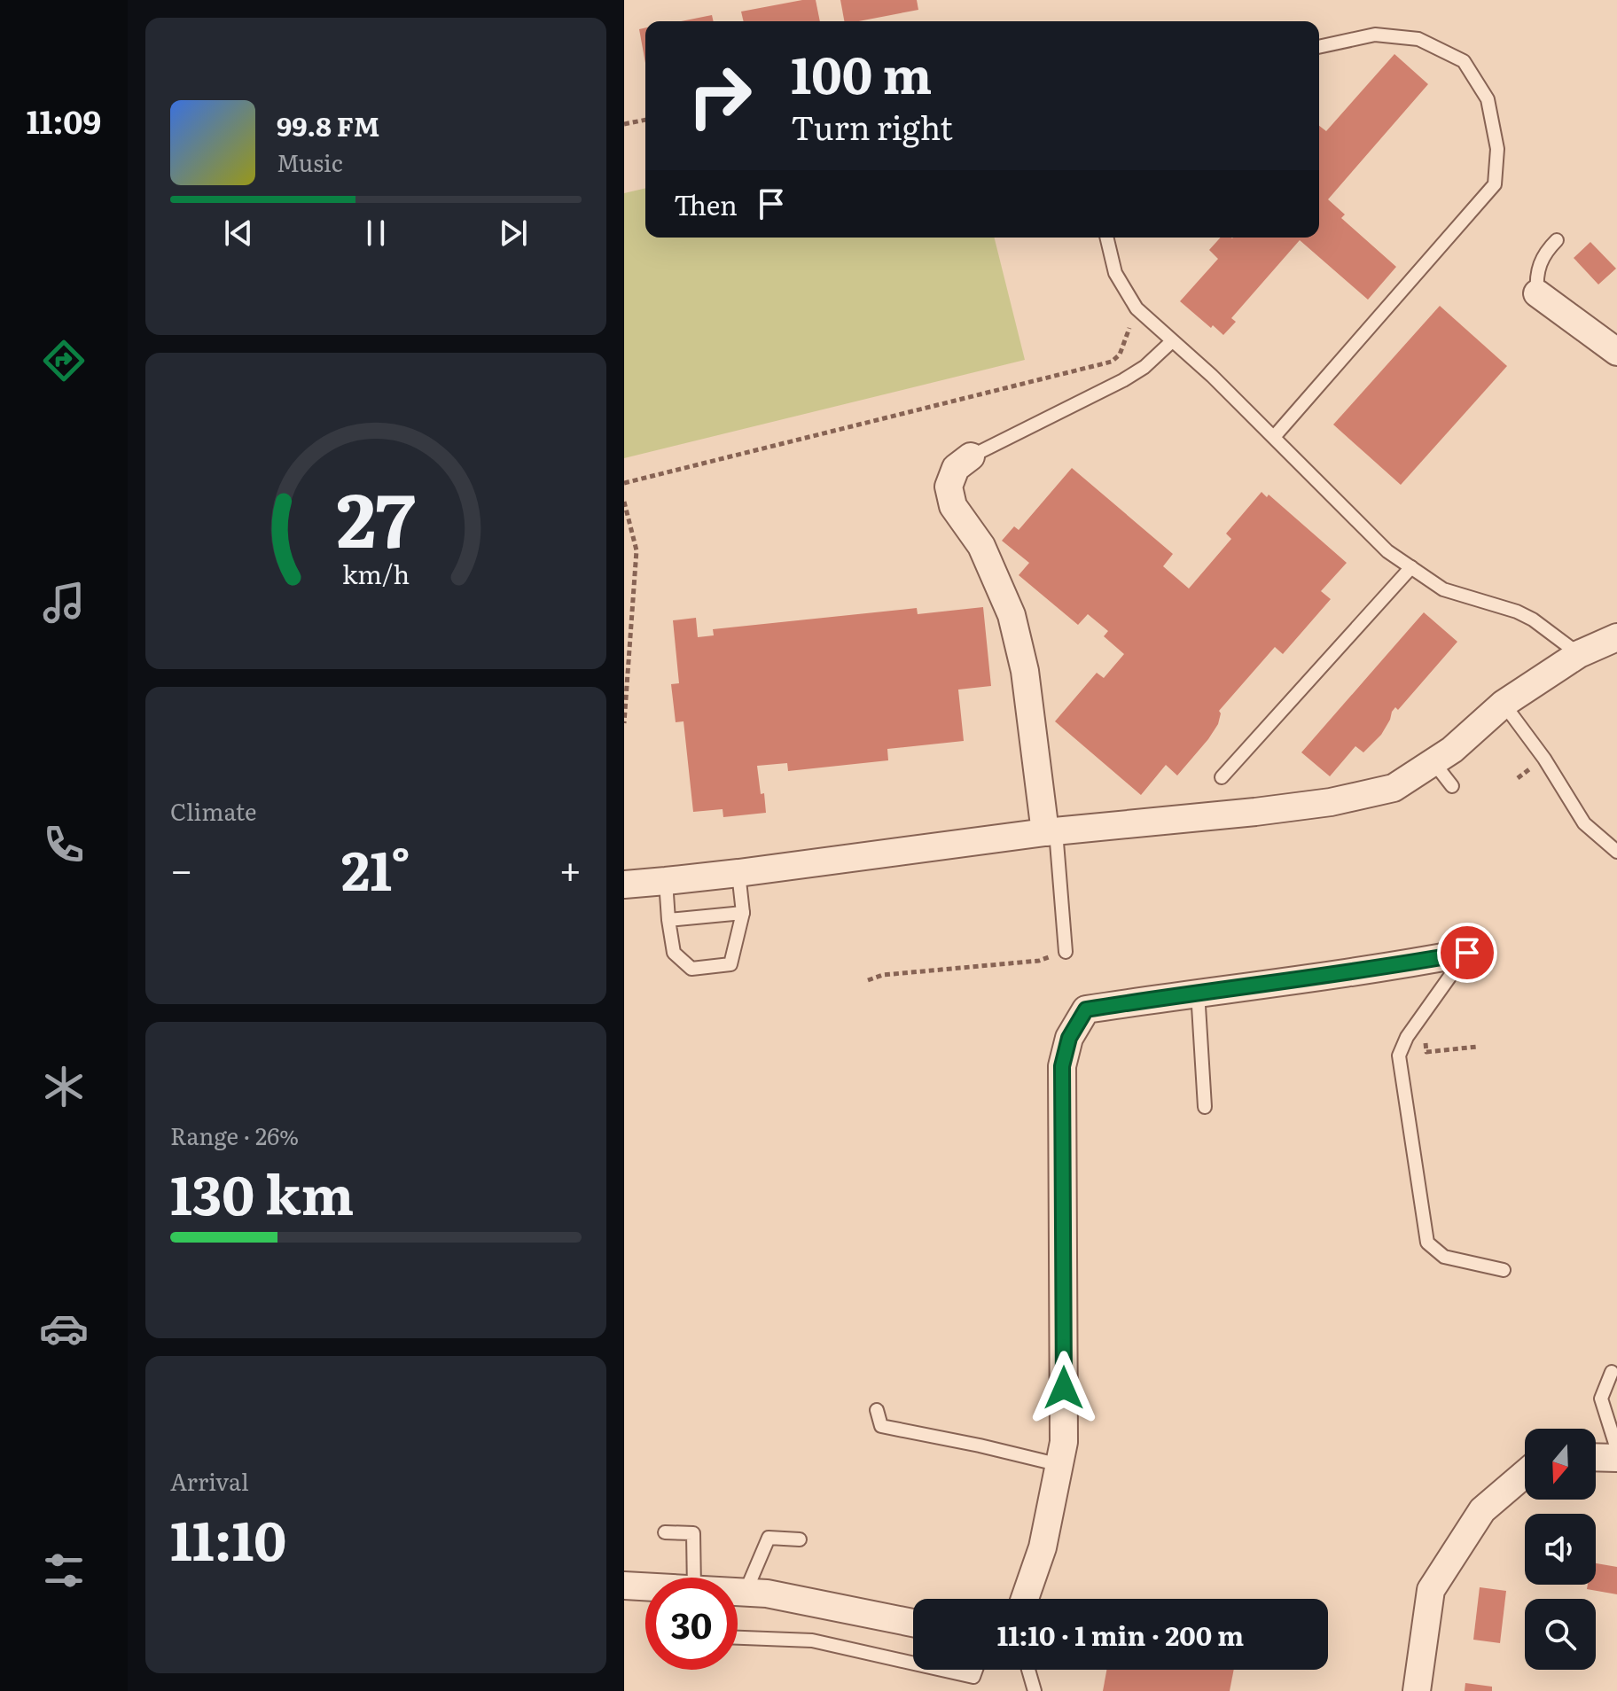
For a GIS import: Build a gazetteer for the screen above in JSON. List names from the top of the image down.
{
  "north": "bottom",
  "page": {
    "tabs": "11:09",
    "turn": ["100 m", "Turn right"],
    "song": ["99.8 FM", "Music"],
    "then": "Then",
    "tile": [
      "Climate",
      ["Range · 26%", "130 km"],
      ["Arrival", "11:10"]
    ],
    "heat": ["−", "21°", "+"],
    "limit": "30",
    "trip": "11:10 · 1 min · 200 m",
    "gauge": ["27", "km/h"]
  }
}
